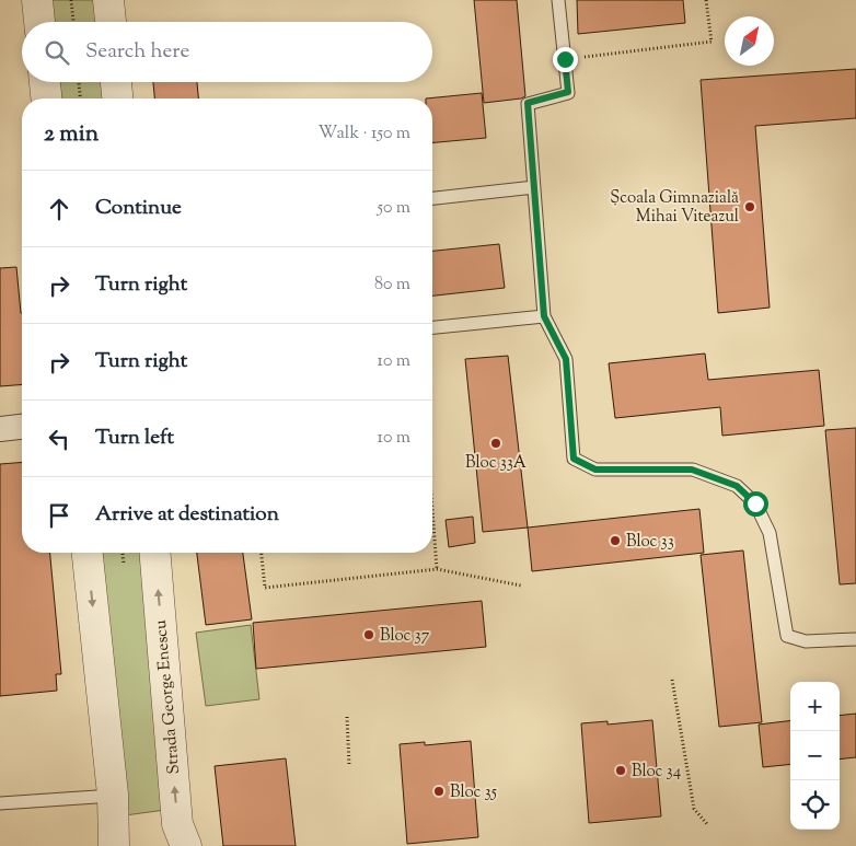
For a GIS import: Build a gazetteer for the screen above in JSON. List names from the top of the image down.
{
  "streets": {
    "street": ["Strada George Enescu"]
  },
  "places": [
    "Școala Gimnazială Mihai Viteazul",
    "Bloc 33A",
    "Bloc 33",
    "Bloc 37",
    "Bloc 34",
    "Bloc 35"
  ],
  "north": "top right",
  "page": {
    "search": "Search here",
    "heading": ["2 min", "Walk · 150 m"],
    "list": [
      ["Continue", "50 m"],
      ["Turn right", "80 m"],
      ["Turn right", "10 m"],
      ["Turn left", "10 m"],
      "Arrive at destination"
    ],
    "map_buttons": ["+", "−"]
  }
}
